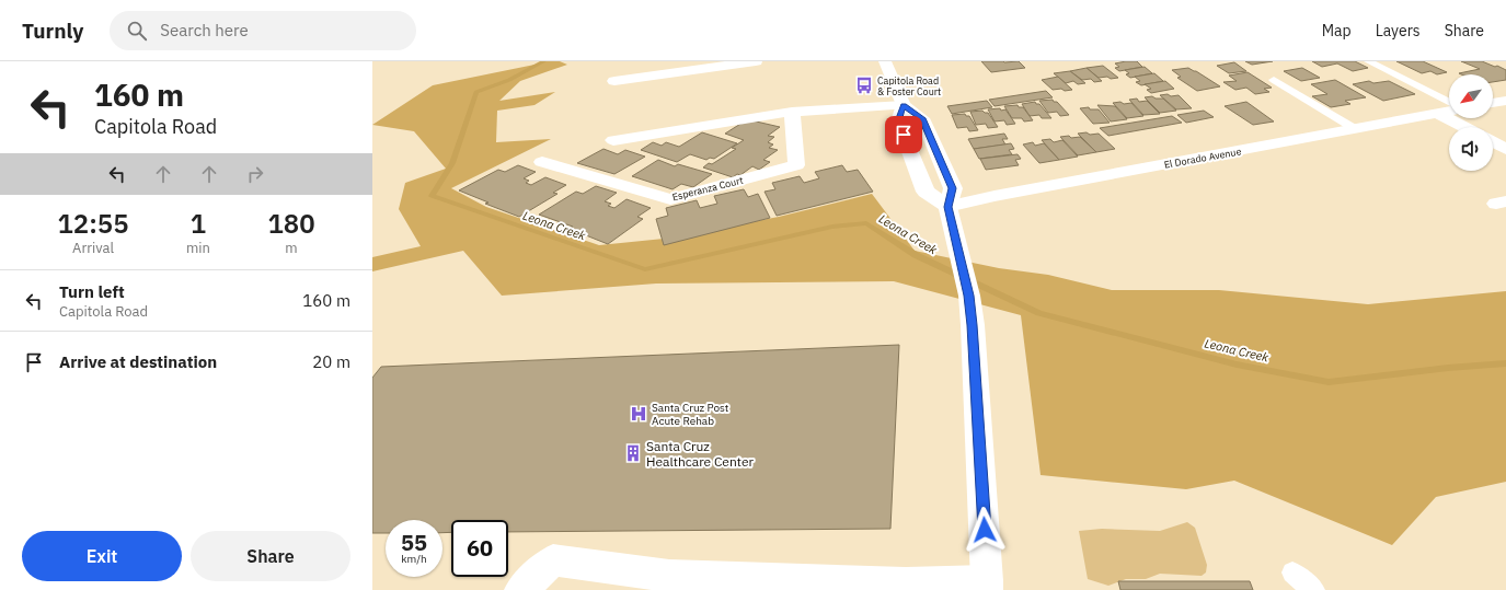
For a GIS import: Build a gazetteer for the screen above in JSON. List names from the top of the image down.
{
  "streets": {
    "street": ["El Dorado Avenue", "Esperanza Court"]
  },
  "water": ["Leona Creek"],
  "places": {
    "bus stop": ["Capitola Road & Foster Court"],
    "hospital": ["Santa Cruz Post Acute Rehab"],
    "building": ["Santa Cruz Healthcare Center"]
  },
  "north": "bottom left",
  "page": {
    "header": "Turnly",
    "search": "Search here",
    "nav": ["Map", "Layers", "Share"],
    "turn": ["160 m", "Capitola Road"],
    "eta": [
      "12:55",
      "Arrival",
      "1",
      "min",
      "180",
      "m"
    ],
    "list": [
      {
        "name": "Turn left",
        "note": "Capitola Road",
        "value": "160 m"
      },
      {
        "name": "Arrive at destination",
        "value": "20 m"
      }
    ],
    "speed": "55 km/h",
    "limit": "60",
    "buttons": ["Exit", "Share"]
  }
}
